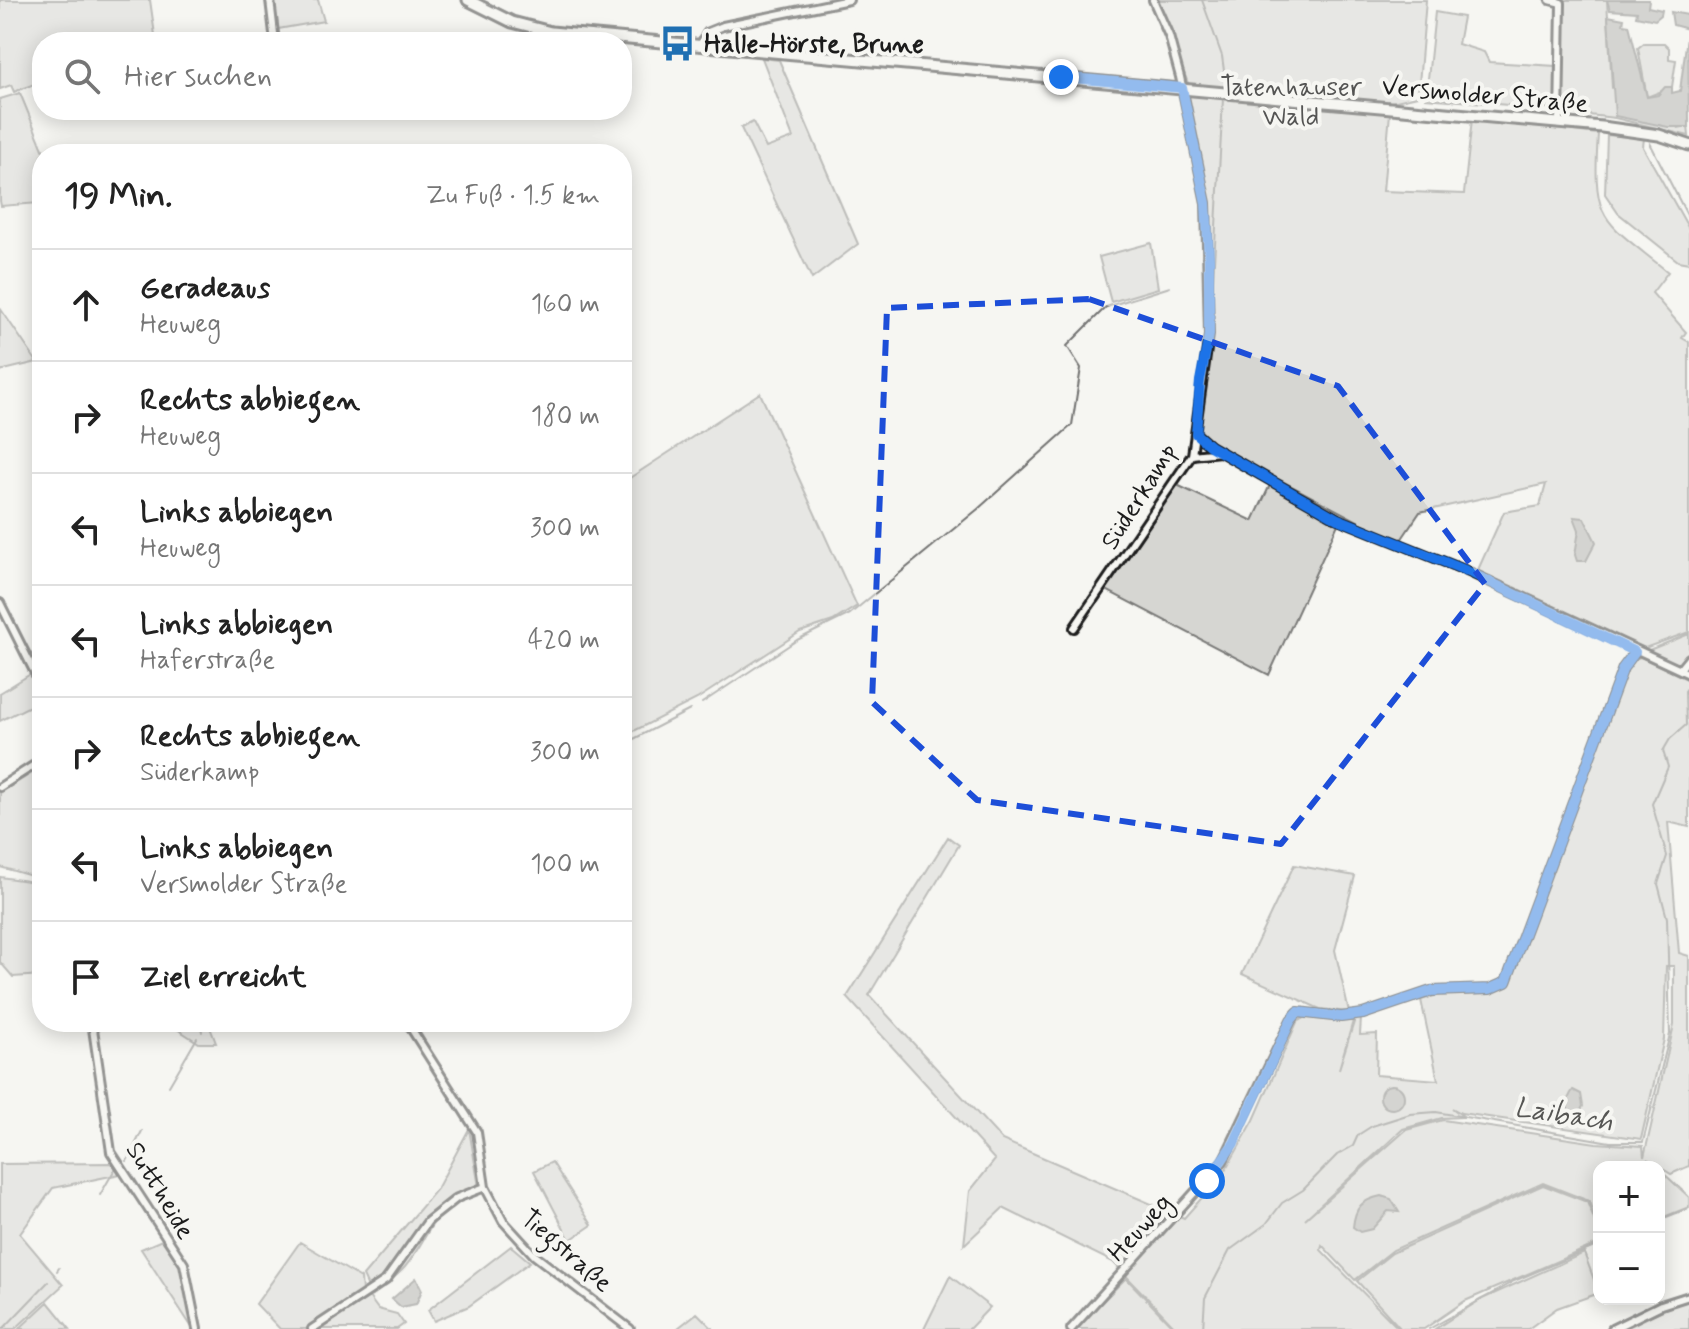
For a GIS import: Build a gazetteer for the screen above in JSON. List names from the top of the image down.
{
  "streets": {
    "main road": ["Versmolder Straße"],
    "street": [
      "Süderkamp",
      "Suttheide",
      "Heuweg",
      "Tiegstraße"
    ]
  },
  "crossings": [
    ["Versmolder Straße", "Süderkamp"]
  ],
  "water": ["Laibach"],
  "parks": ["Tatenhauser Wald"],
  "places": {
    "bus stop": ["Halle-Hörste, Brune"]
  },
  "page": {
    "search": "Hier suchen",
    "heading": ["19 Min.", "Zu Fuß · 1.5 km"],
    "list": [
      ["Geradeaus", "Heuweg", "160 m"],
      ["Rechts abbiegen", "Heuweg", "180 m"],
      ["Links abbiegen", "Heuweg", "300 m"],
      ["Links abbiegen", "Haferstraße", "420 m"],
      ["Rechts abbiegen", "Süderkamp", "300 m"],
      ["Links abbiegen", "Versmolder Straße", "100 m"],
      "Ziel erreicht"
    ],
    "map_buttons": ["+", "−"]
  }
}
